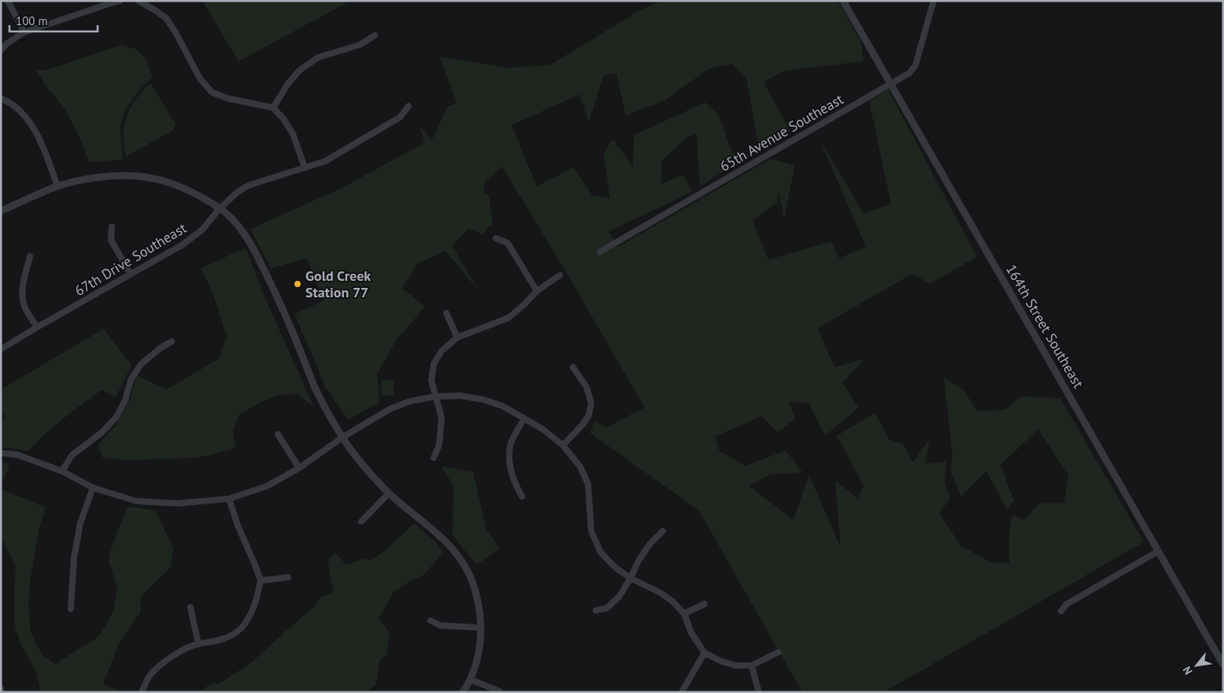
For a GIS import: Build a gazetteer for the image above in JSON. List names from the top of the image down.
{
  "streets": {
    "street": ["65th Avenue Southeast", "67th Drive Southeast", "164th Street Southeast"]
  },
  "crossings": [
    ["65th Avenue Southeast", "164th Street Southeast"]
  ],
  "places": ["Gold Creek Station 77"],
  "scale_bar": "100 m",
  "north": "bottom left"
}
